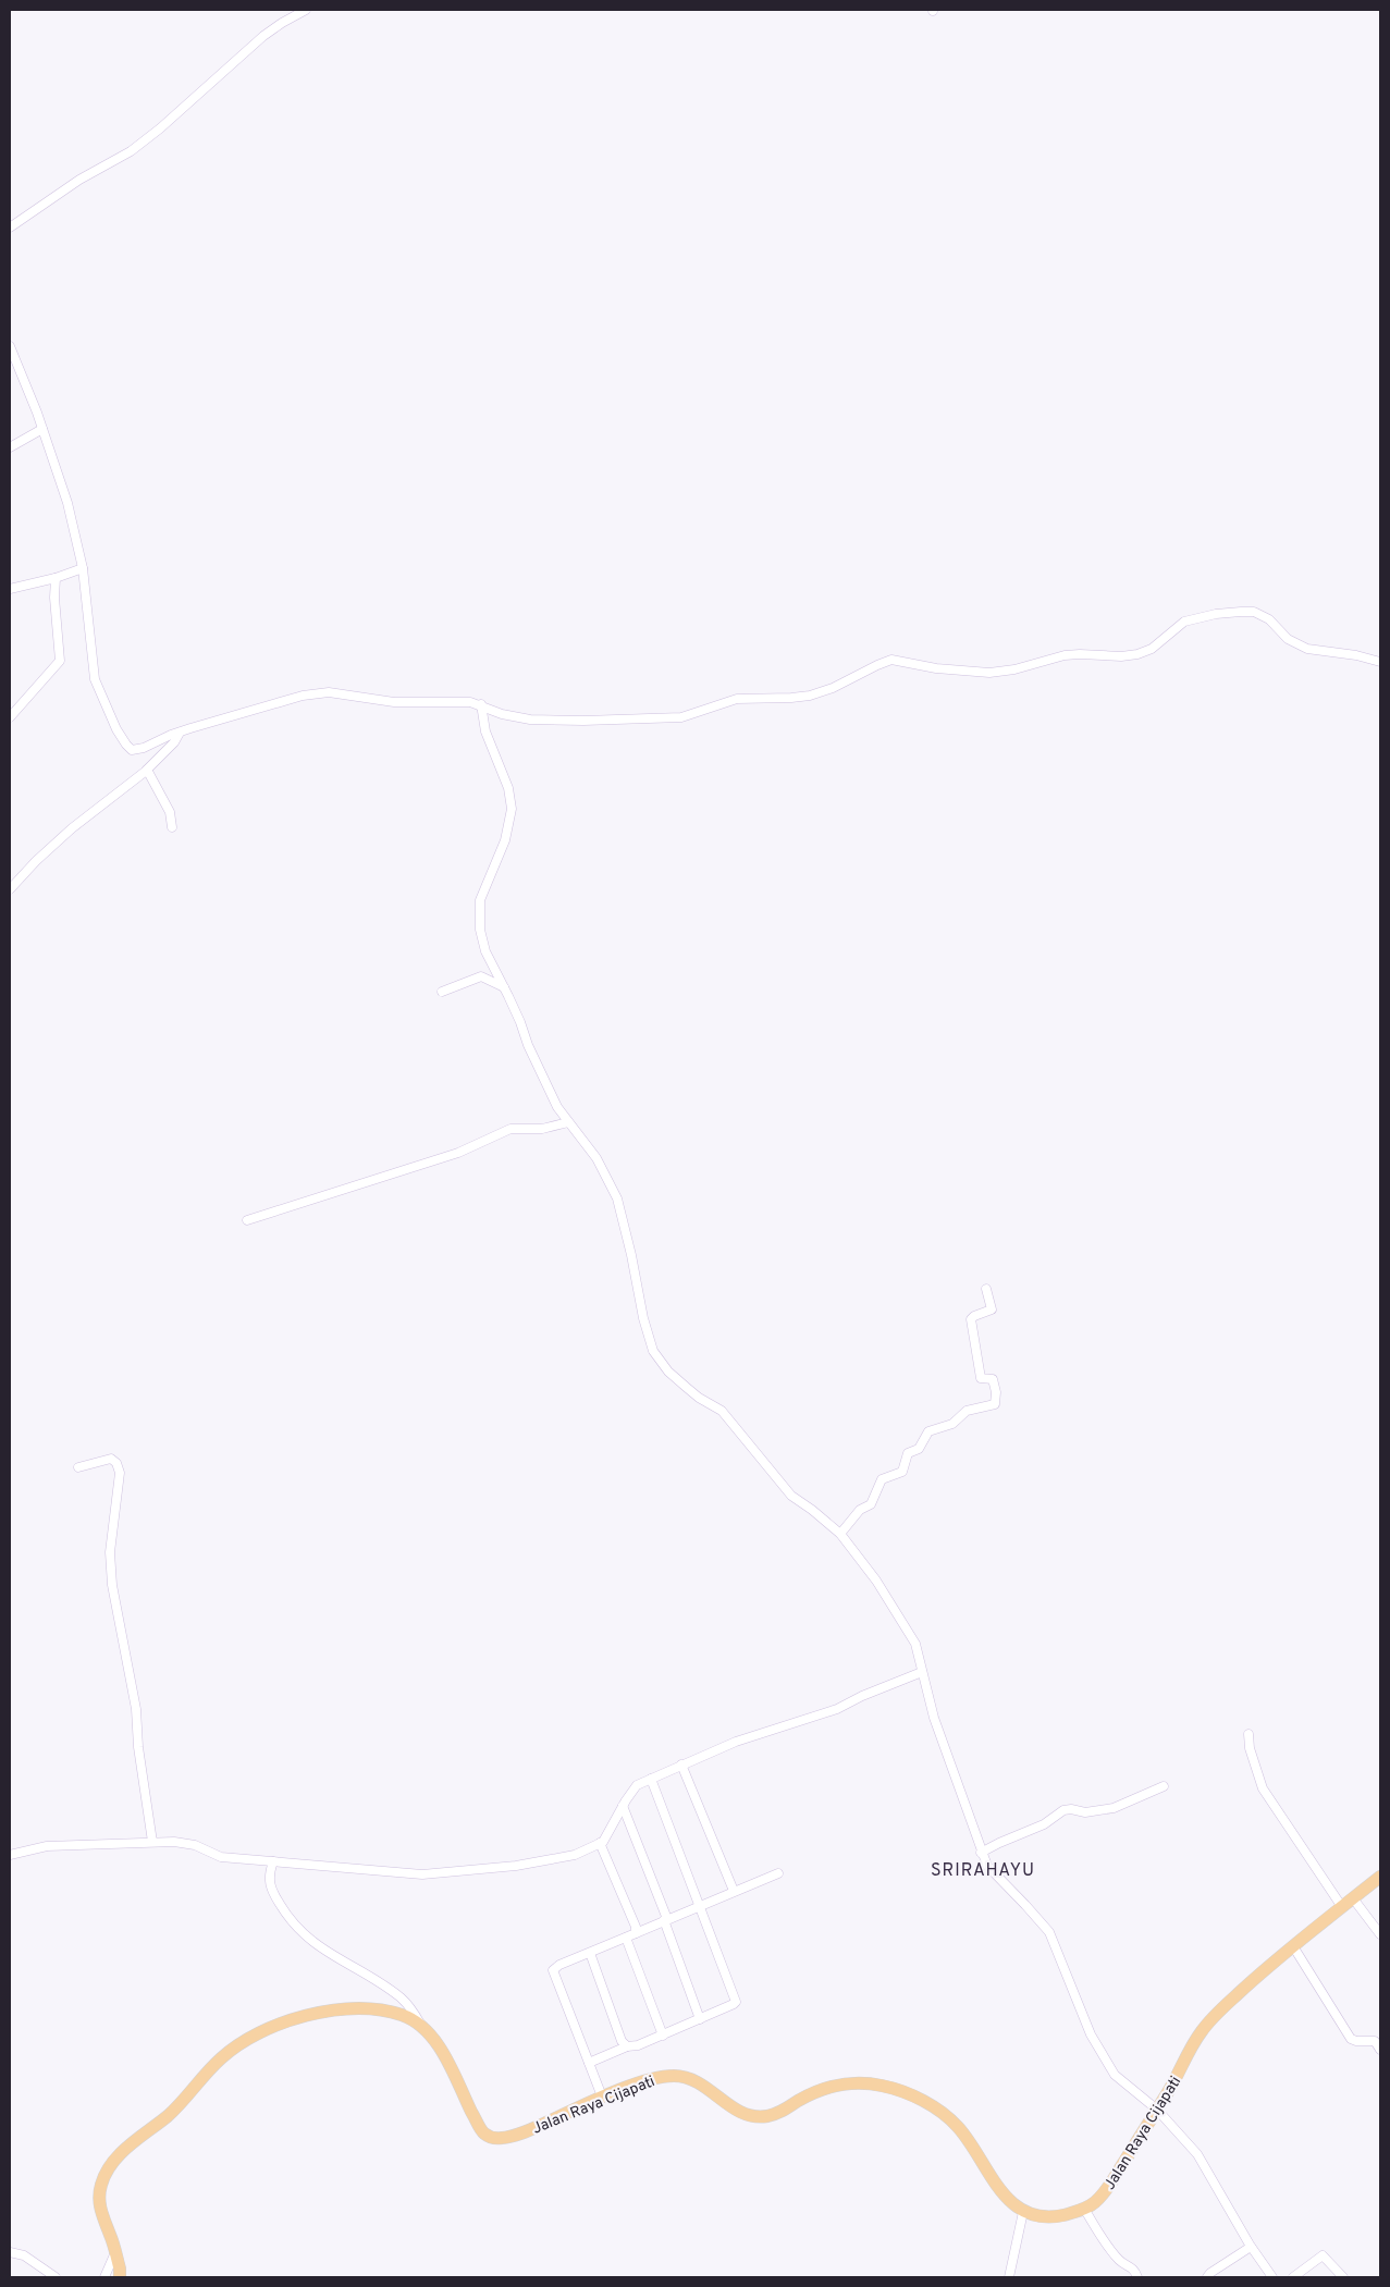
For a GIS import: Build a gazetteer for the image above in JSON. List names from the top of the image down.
{
  "streets": {
    "main road": ["Jalan Raya Cijapati"]
  },
  "districts": ["SRIRAHAYU"]
}
